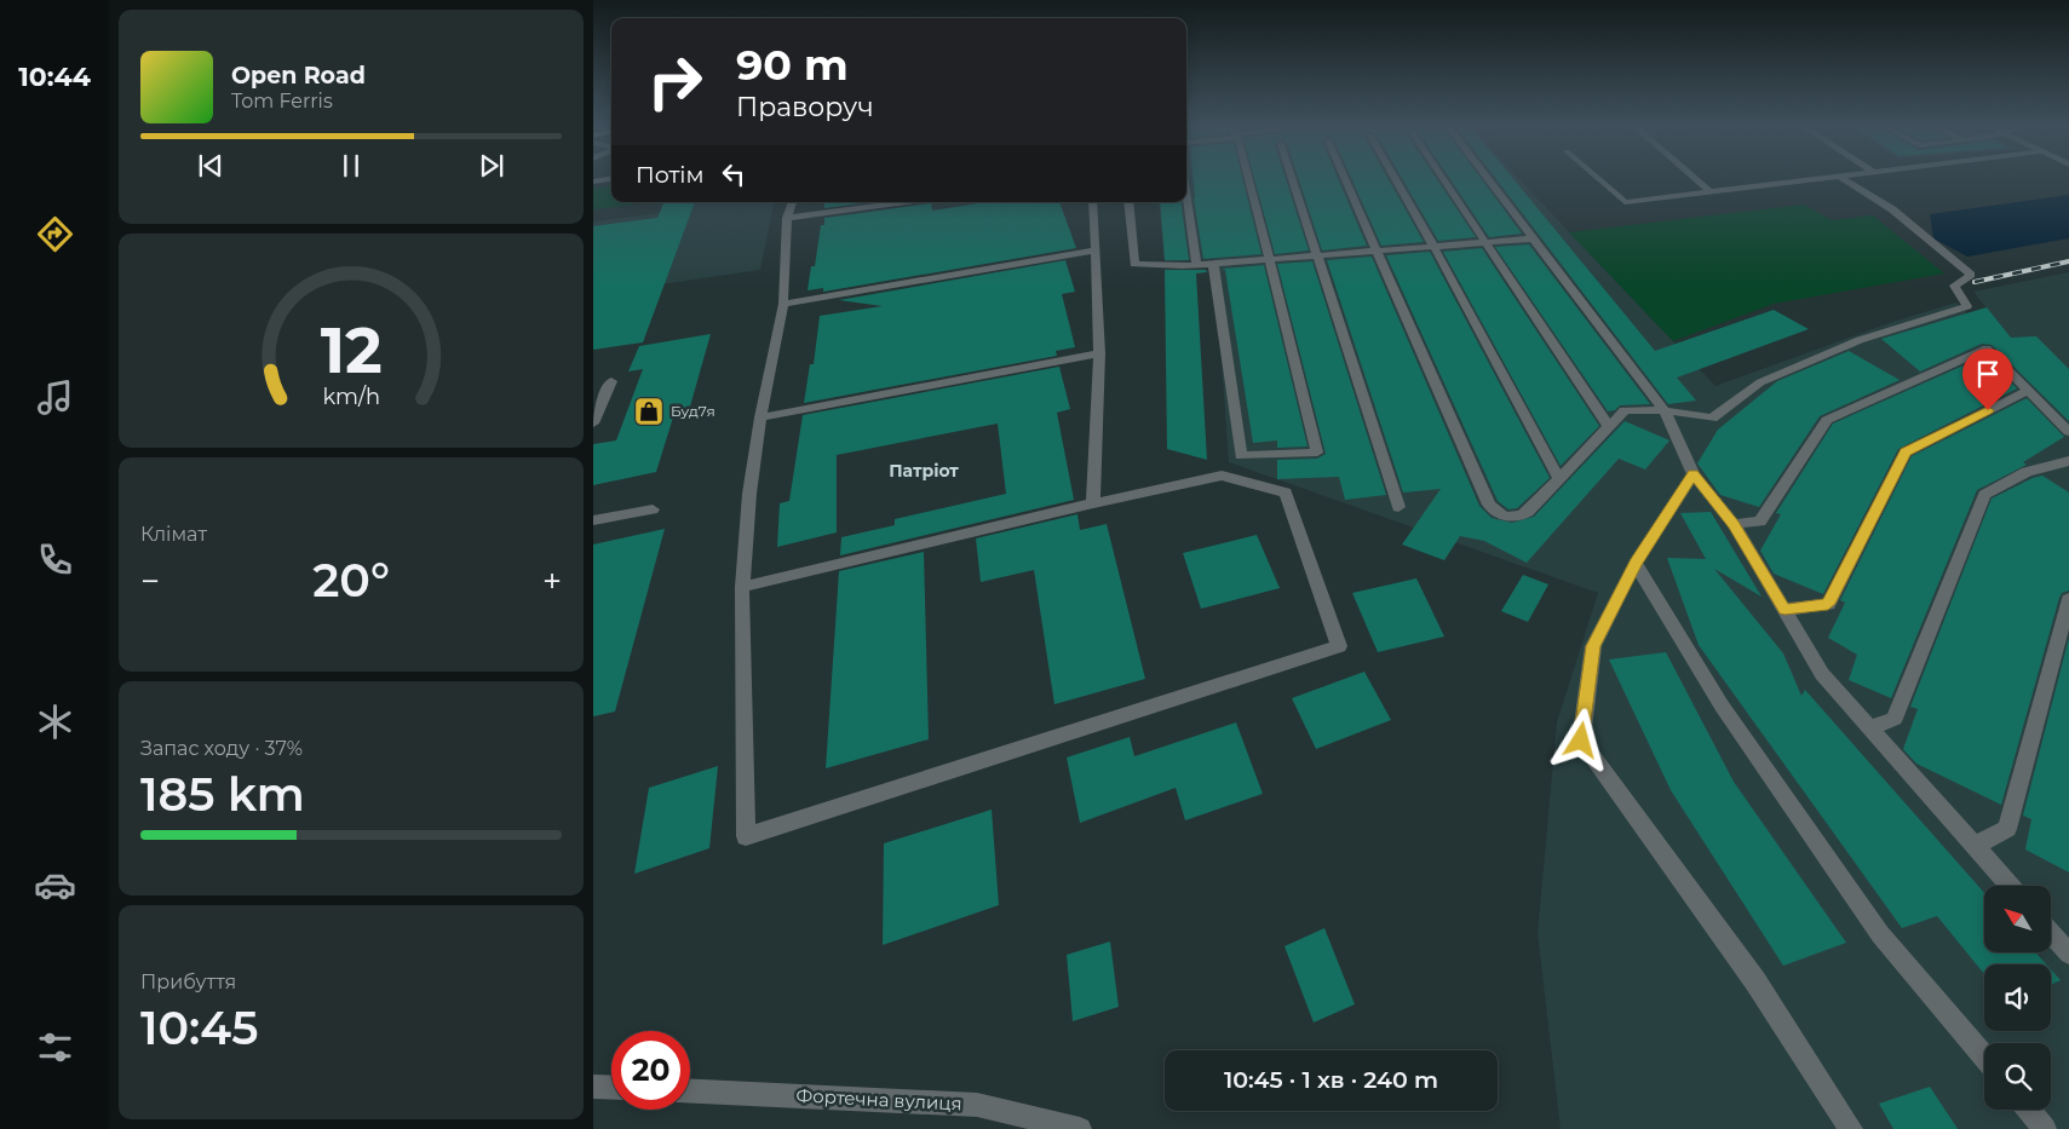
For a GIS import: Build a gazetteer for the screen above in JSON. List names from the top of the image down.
{
  "streets": {
    "street": ["Фортечна вулиця"]
  },
  "districts": ["Патріот"],
  "places": {
    "shop": ["Буд7я"]
  },
  "north": "top left",
  "page": {
    "tabs": "10:44",
    "turn": ["90 m", "Праворуч"],
    "song": ["Open Road", "Tom Ferris"],
    "then": "Потім",
    "tile": [
      "Клімат",
      ["Запас ходу · 37%", "185 km"],
      ["Прибуття", "10:45"]
    ],
    "heat": ["−", "20°", "+"],
    "limit": "20",
    "trip": "10:45 · 1 хв · 240 m",
    "gauge": ["12", "km/h"]
  }
}
